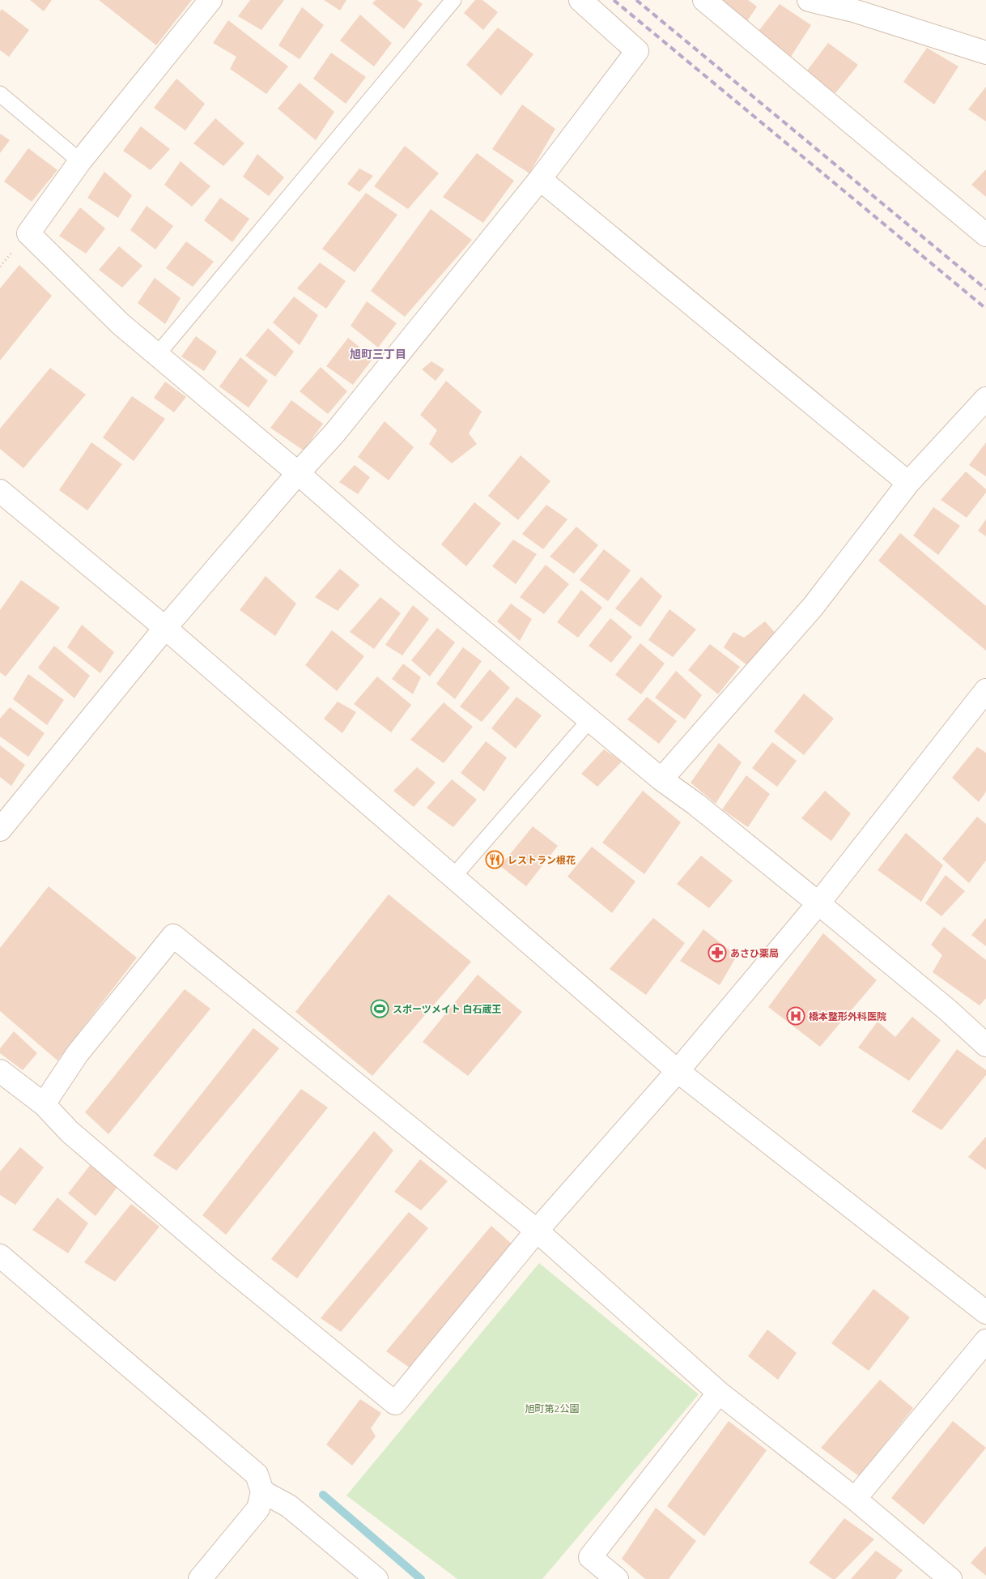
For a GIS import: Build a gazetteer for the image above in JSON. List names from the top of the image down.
{
  "districts": ["旭町三丁目"],
  "parks": ["旭町第2公園"],
  "places": {
    "restaurant": ["レストラン根花"],
    "pharmacy": ["あさひ薬局"],
    "sports": ["スポーツメイト 白石蔵王"],
    "hospital": ["橋本整形外科医院"]
  }
}
